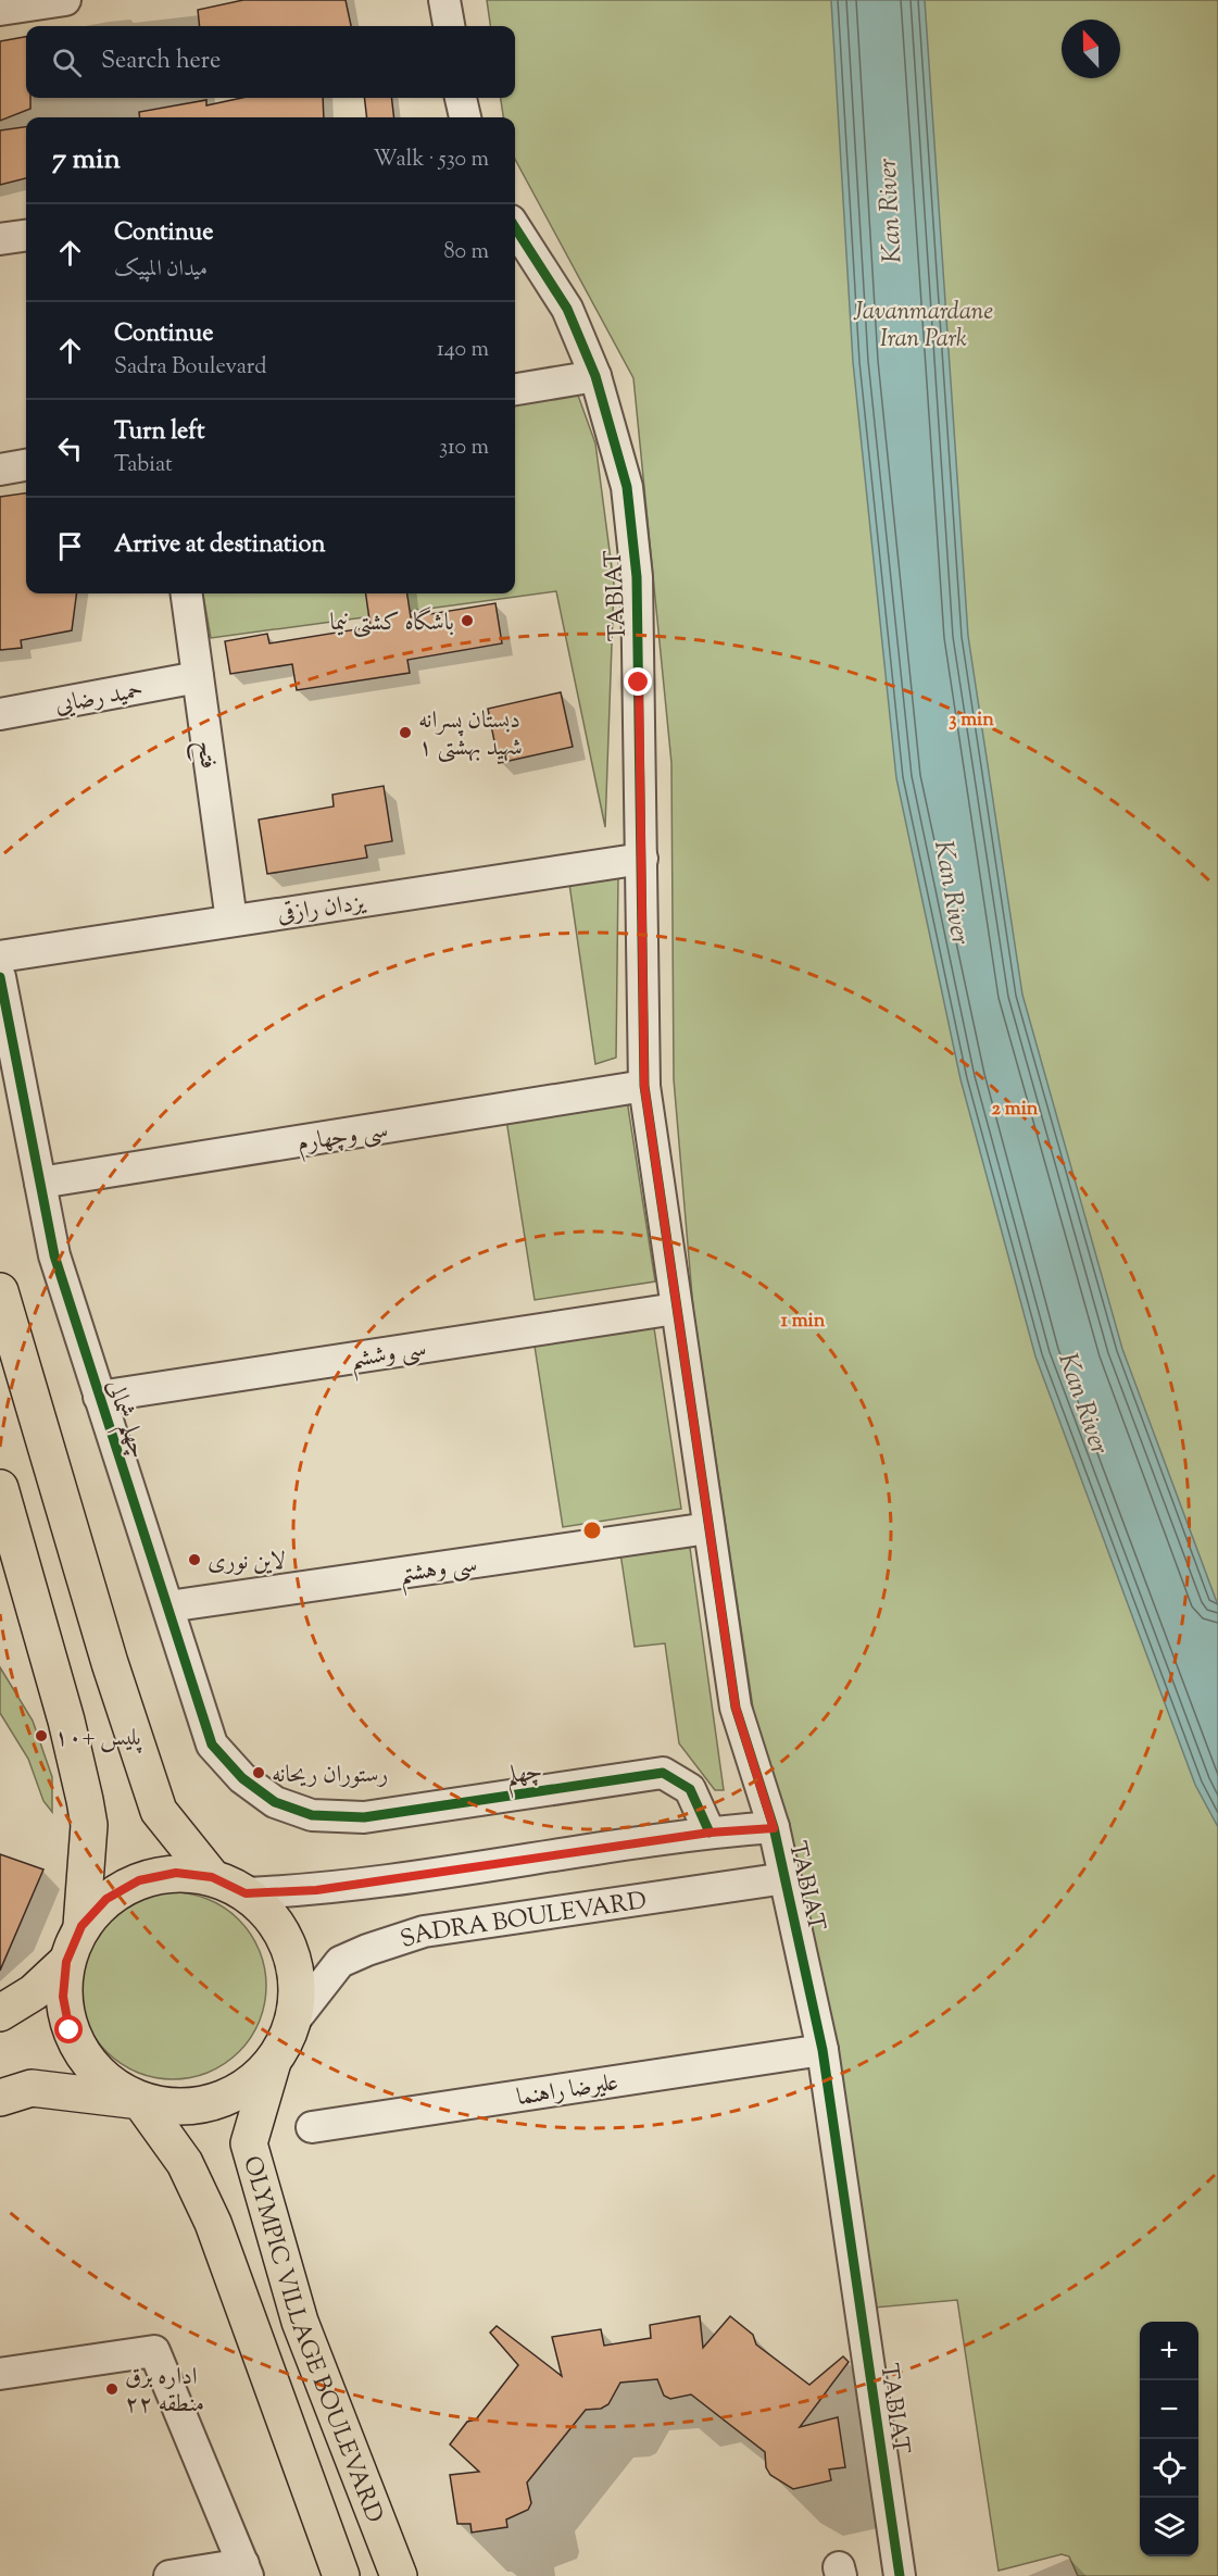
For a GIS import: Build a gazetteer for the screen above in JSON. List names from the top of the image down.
{
  "streets": {
    "main road": ["OLYMPIC VILLAGE BOULEVARD"],
    "street": [
      "TABIAT",
      "حمید رضایی",
      "فتح",
      "یزدان رازقی",
      "سی وچهارم",
      "سی وششم",
      "چهلم شمالی",
      "سی وهشتم",
      "چهلم",
      "SADRA BOULEVARD",
      "علیرضا راهنما"
    ]
  },
  "crossings": [
    ["TABIAT", "یزدان رازقی"],
    ["TABIAT", "سی وچهارم"],
    ["TABIAT", "سی وششم"],
    ["TABIAT", "سی وهشتم"],
    ["TABIAT", "SADRA BOULEVARD"],
    ["TABIAT", "علیرضا راهنما"],
    ["حمید رضایی", "فتح"],
    ["فتح", "یزدان رازقی"],
    ["سی وچهارم", "چهلم شمالی"],
    ["سی وششم", "چهلم شمالی"],
    ["چهلم شمالی", "سی وهشتم"],
    ["چهلم شمالی", "چهلم"]
  ],
  "water": ["Kan River"],
  "parks": ["Javanmardane Iran Park"],
  "places": [
    "باشگاه کشتی نیما",
    "دبستان پسرانه شهید بهشتی ۱",
    "لاین نوری",
    "پلیس +۱۰",
    "رستوران ریحانه",
    "اداره برق منطقه ۲۲"
  ],
  "north": "top",
  "page": {
    "search": "Search here",
    "heading": ["7 min", "Walk · 530 m"],
    "list": [
      ["Continue", "میدان المپیک", "80 m"],
      ["Continue", "Sadra Boulevard", "140 m"],
      ["Turn left", "Tabiat", "310 m"],
      "Arrive at destination"
    ],
    "map_buttons": ["+", "−"]
  },
  "rings": ["3 min", "2 min", "1 min"]
}
